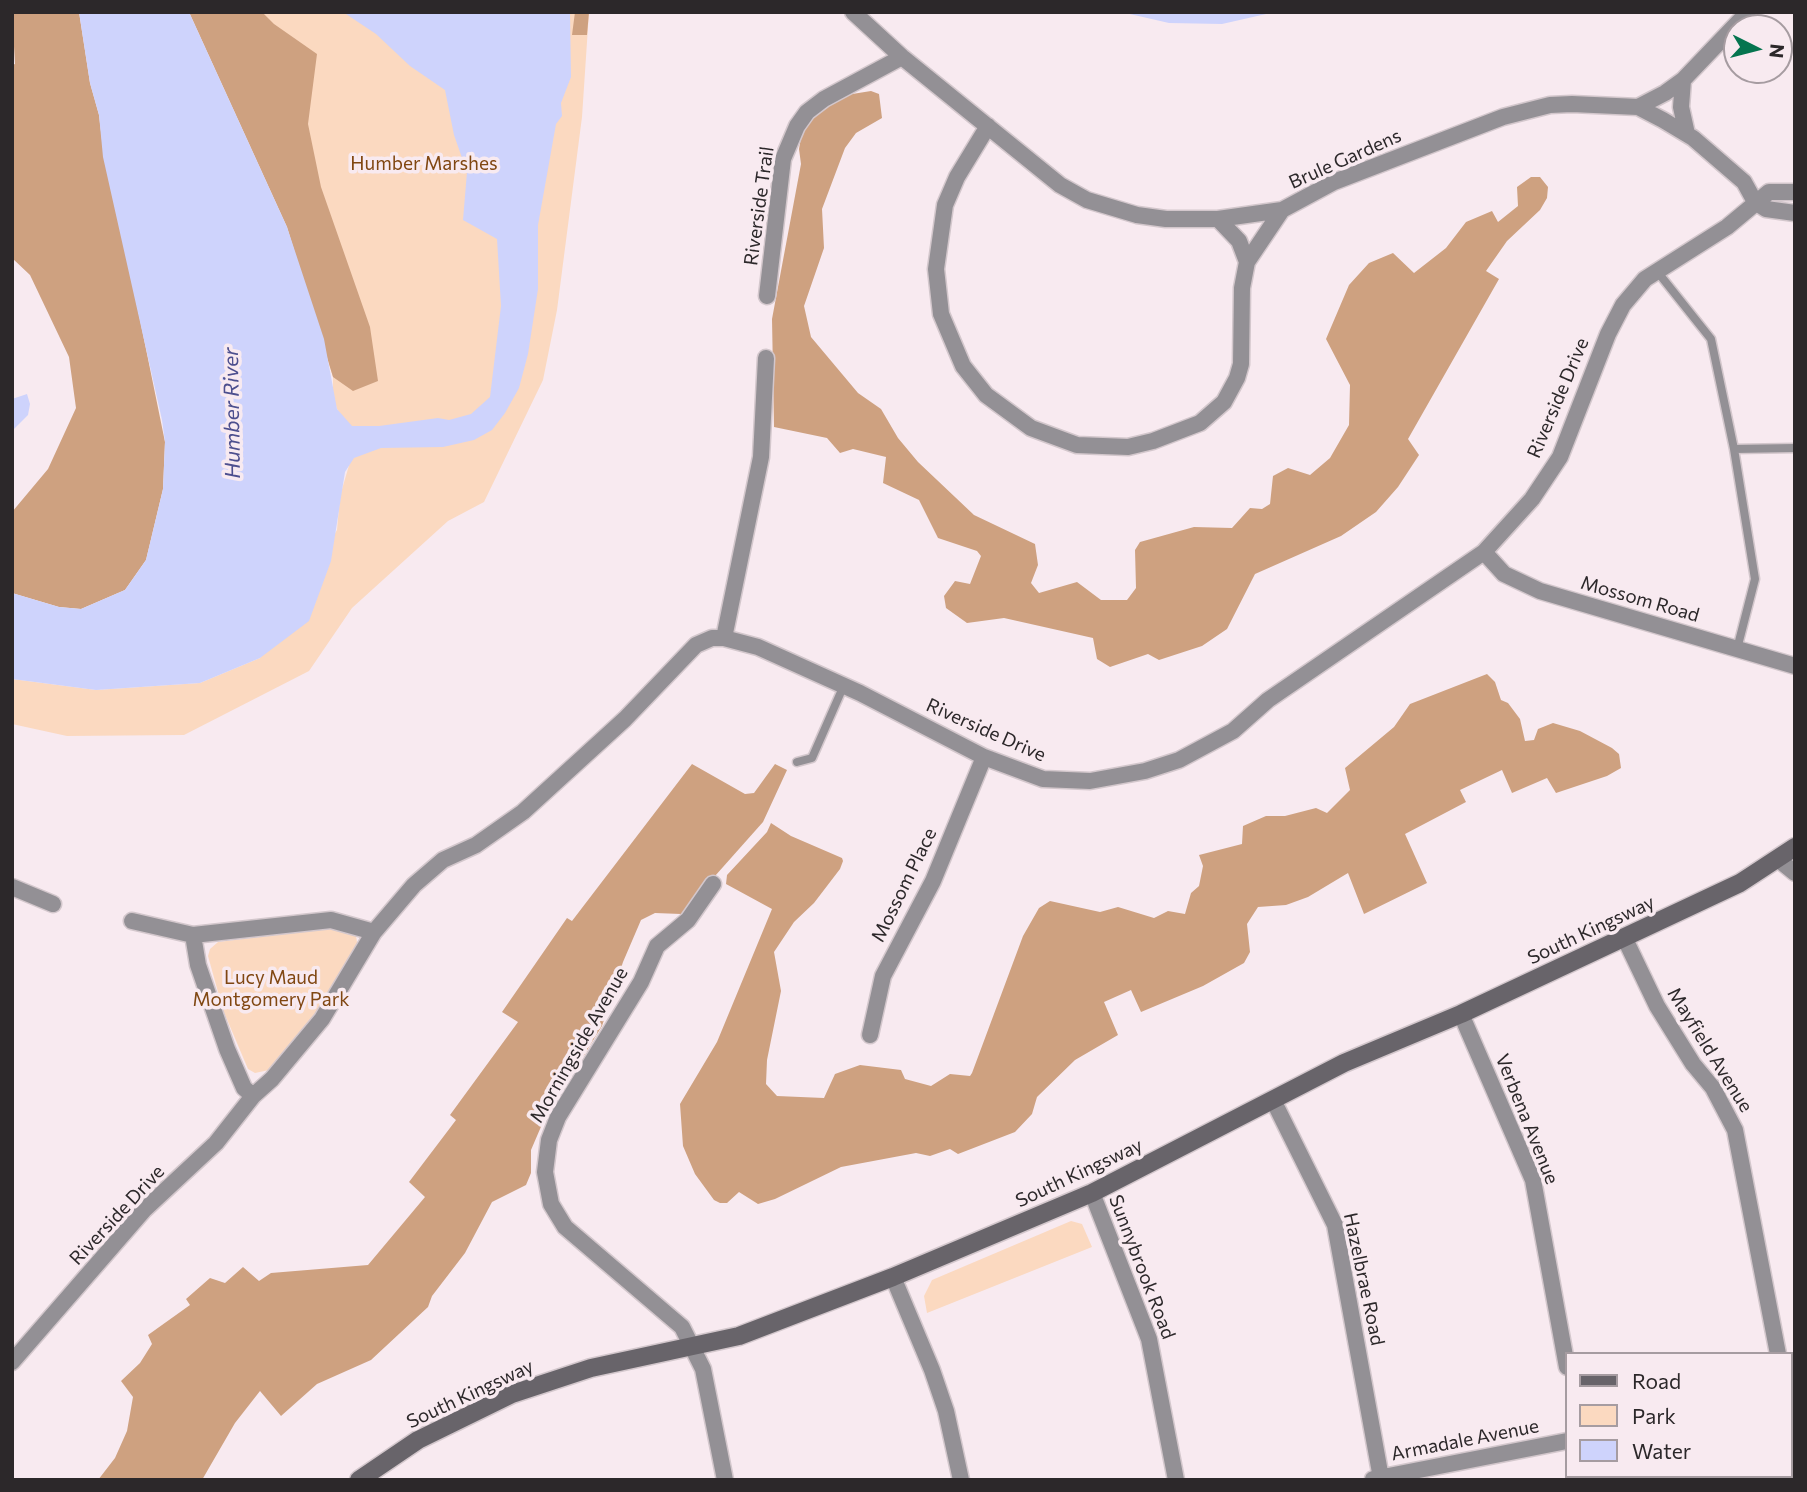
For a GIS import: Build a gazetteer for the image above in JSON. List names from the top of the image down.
{
  "streets": {
    "street": [
      "Brule Gardens",
      "Riverside Trail",
      "Riverside Drive",
      "Mossom Road",
      "Mossom Place",
      "South Kingsway",
      "Morningside Avenue",
      "Mayfield Avenue",
      "Verbena Avenue",
      "Sunnybrook Road",
      "Hazelbrae Road",
      "Armadale Avenue"
    ]
  },
  "crossings": [
    ["Brule Gardens", "Riverside Trail"],
    ["Brule Gardens", "Riverside Drive"],
    ["Riverside Drive", "Mossom Road"],
    ["Riverside Drive", "Mossom Place"],
    ["South Kingsway", "Morningside Avenue"],
    ["South Kingsway", "Mayfield Avenue"],
    ["South Kingsway", "Verbena Avenue"],
    ["South Kingsway", "Sunnybrook Road"],
    ["South Kingsway", "Hazelbrae Road"],
    ["Hazelbrae Road", "Armadale Avenue"]
  ],
  "water": ["Humber River"],
  "parks": ["Humber Marshes", "Lucy Maud Montgomery Park"],
  "legend": ["Road", "Park", "Water"],
  "north": "right"
}
